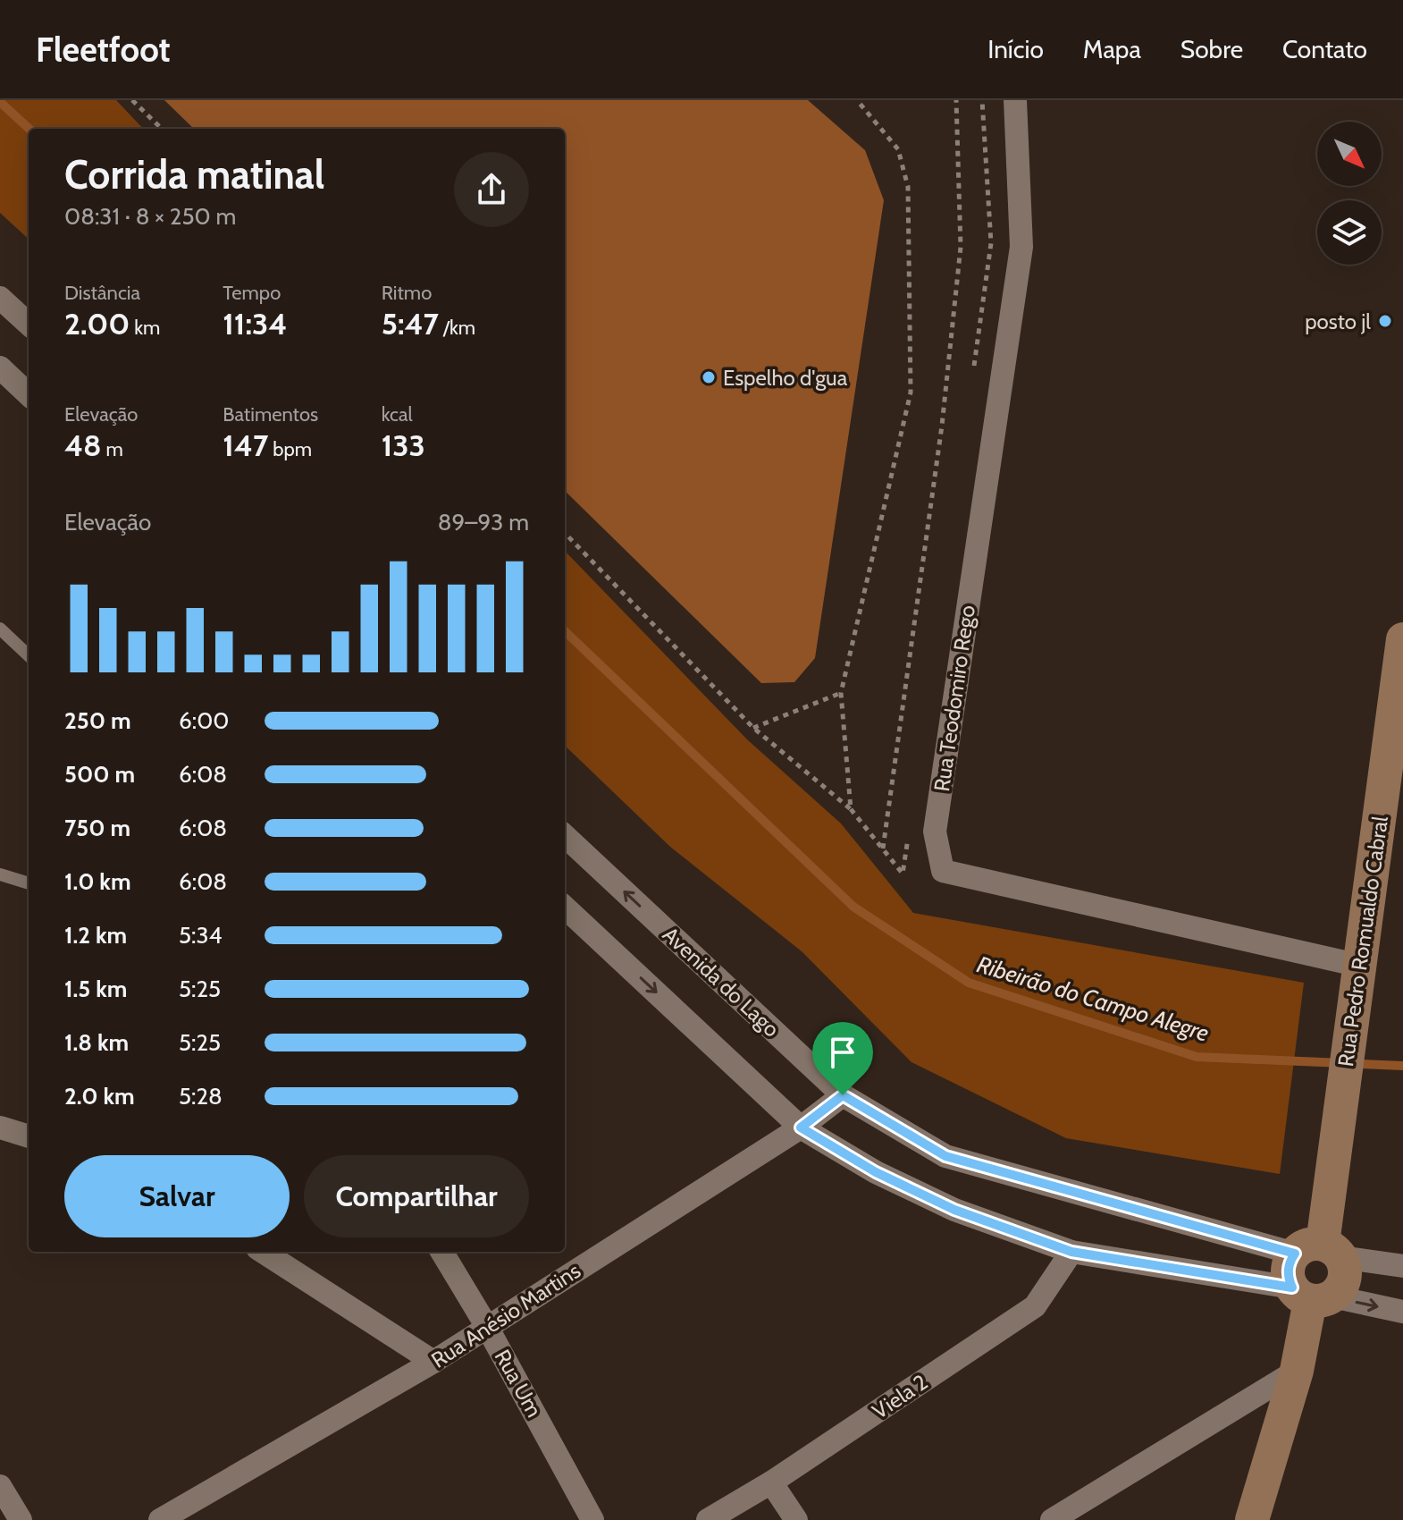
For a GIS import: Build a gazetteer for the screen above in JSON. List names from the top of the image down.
{
  "streets": {
    "street": [
      "Rua Teodomiro Rego",
      "Rua Pedro Romualdo Cabral",
      "Avenida do Lago",
      "Rua Anésio Martins",
      "Rua Um",
      "Viela 2"
    ]
  },
  "crossings": [
    ["Rua Teodomiro Rego", "Rua Pedro Romualdo Cabral"],
    ["Rua Pedro Romualdo Cabral", "Avenida do Lago"],
    ["Avenida do Lago", "Rua Anésio Martins"],
    ["Rua Anésio Martins", "Rua Um"]
  ],
  "water": ["Ribeirão do Campo Alegre"],
  "places": ["posto jl", "Espelho d'gua"],
  "north": "bottom right",
  "page": {
    "header": "Fleetfoot",
    "nav": [
      "Início",
      "Mapa",
      "Sobre",
      "Contato"
    ],
    "heading": ["Corrida matinal", "08:31 · 8 × 250 m"],
    "stats": [
      ["Distância", "2.00 km"],
      ["Tempo", "11:34"],
      ["Ritmo", "5:47 /km"],
      ["Elevação", "48 m"],
      ["Batimentos", "147 bpm"],
      ["kcal", "133"]
    ],
    "chart": ["Elevação", "89–93 m"],
    "list": [
      {
        "name": "250 m",
        "note": "6:00"
      },
      {
        "name": "500 m",
        "note": "6:08"
      },
      {
        "name": "750 m",
        "note": "6:08"
      },
      {
        "name": "1.0 km",
        "note": "6:08"
      },
      {
        "name": "1.2 km",
        "note": "5:34"
      },
      {
        "name": "1.5 km",
        "note": "5:25"
      },
      {
        "name": "1.8 km",
        "note": "5:25"
      },
      {
        "name": "2.0 km",
        "note": "5:28"
      }
    ],
    "buttons": ["Salvar", "Compartilhar"]
  }
}
